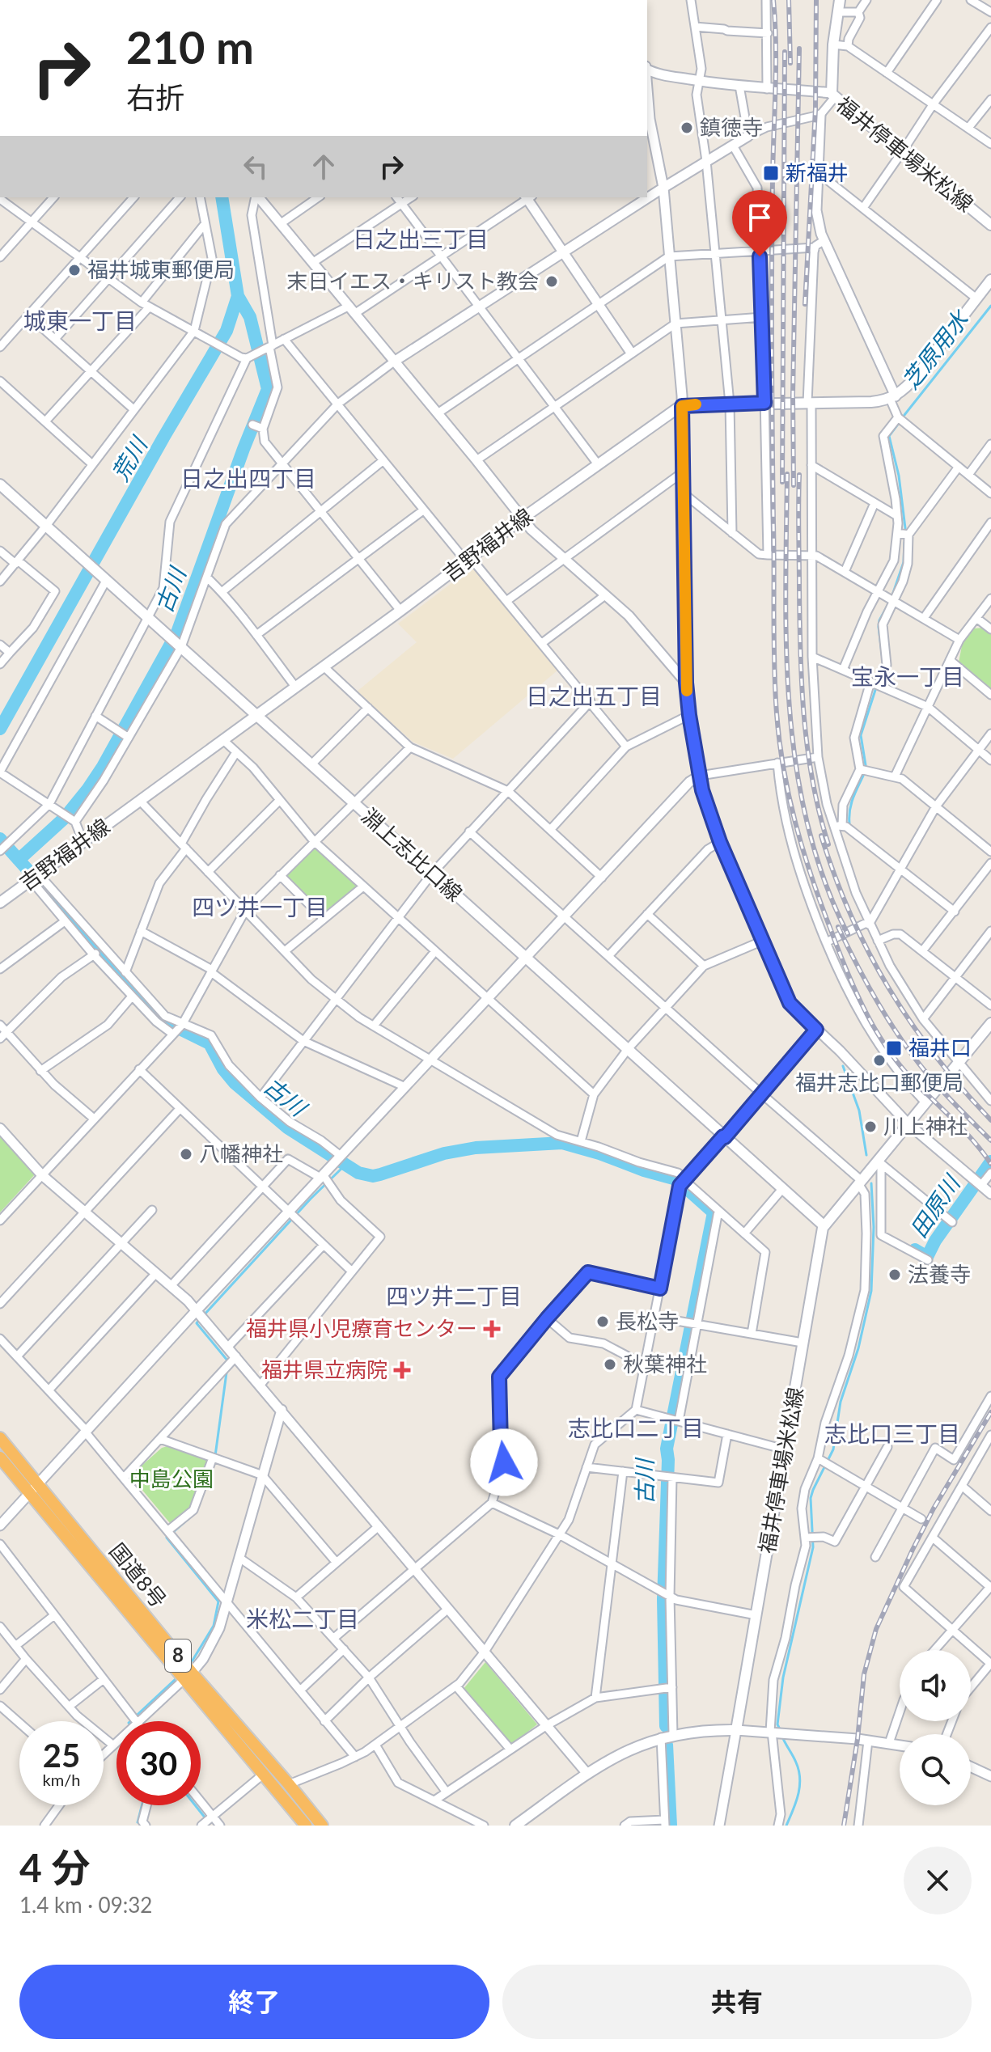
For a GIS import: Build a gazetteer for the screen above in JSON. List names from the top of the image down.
{
  "streets": {
    "highway": ["国道8号", "8"],
    "main road": ["福井停車場米松線", "吉野福井線", "淵上志比口線"]
  },
  "crossings": [
    ["福井停車場米松線", "淵上志比口線"],
    ["吉野福井線", "淵上志比口線"]
  ],
  "districts": [
    "日之出三丁目",
    "城東一丁目",
    "日之出四丁目",
    "宝永一丁目",
    "日之出五丁目",
    "四ツ井一丁目",
    "四ツ井二丁目",
    "志比口二丁目",
    "志比口三丁目",
    "米松二丁目"
  ],
  "water": [
    "芝原用水",
    "荒川",
    "古川",
    "田原川"
  ],
  "parks": ["中島公園"],
  "places": {
    "other": [
      "鎮徳寺",
      "福井城東郵便局",
      "末日イエス・キリスト教会",
      "福井志比口郵便局",
      "川上神社",
      "八幡神社",
      "法養寺",
      "長松寺",
      "秋葉神社"
    ],
    "transit": ["新福井", "福井口"],
    "health": ["福井県小児療育センター", "福井県立病院"]
  },
  "page": {
    "turn": ["210 m", "右折"],
    "speed": "25 km/h",
    "limit": "30",
    "heading": ["4 分", "1.4 km · 09:32"],
    "buttons": ["終了", "共有"]
  }
}
